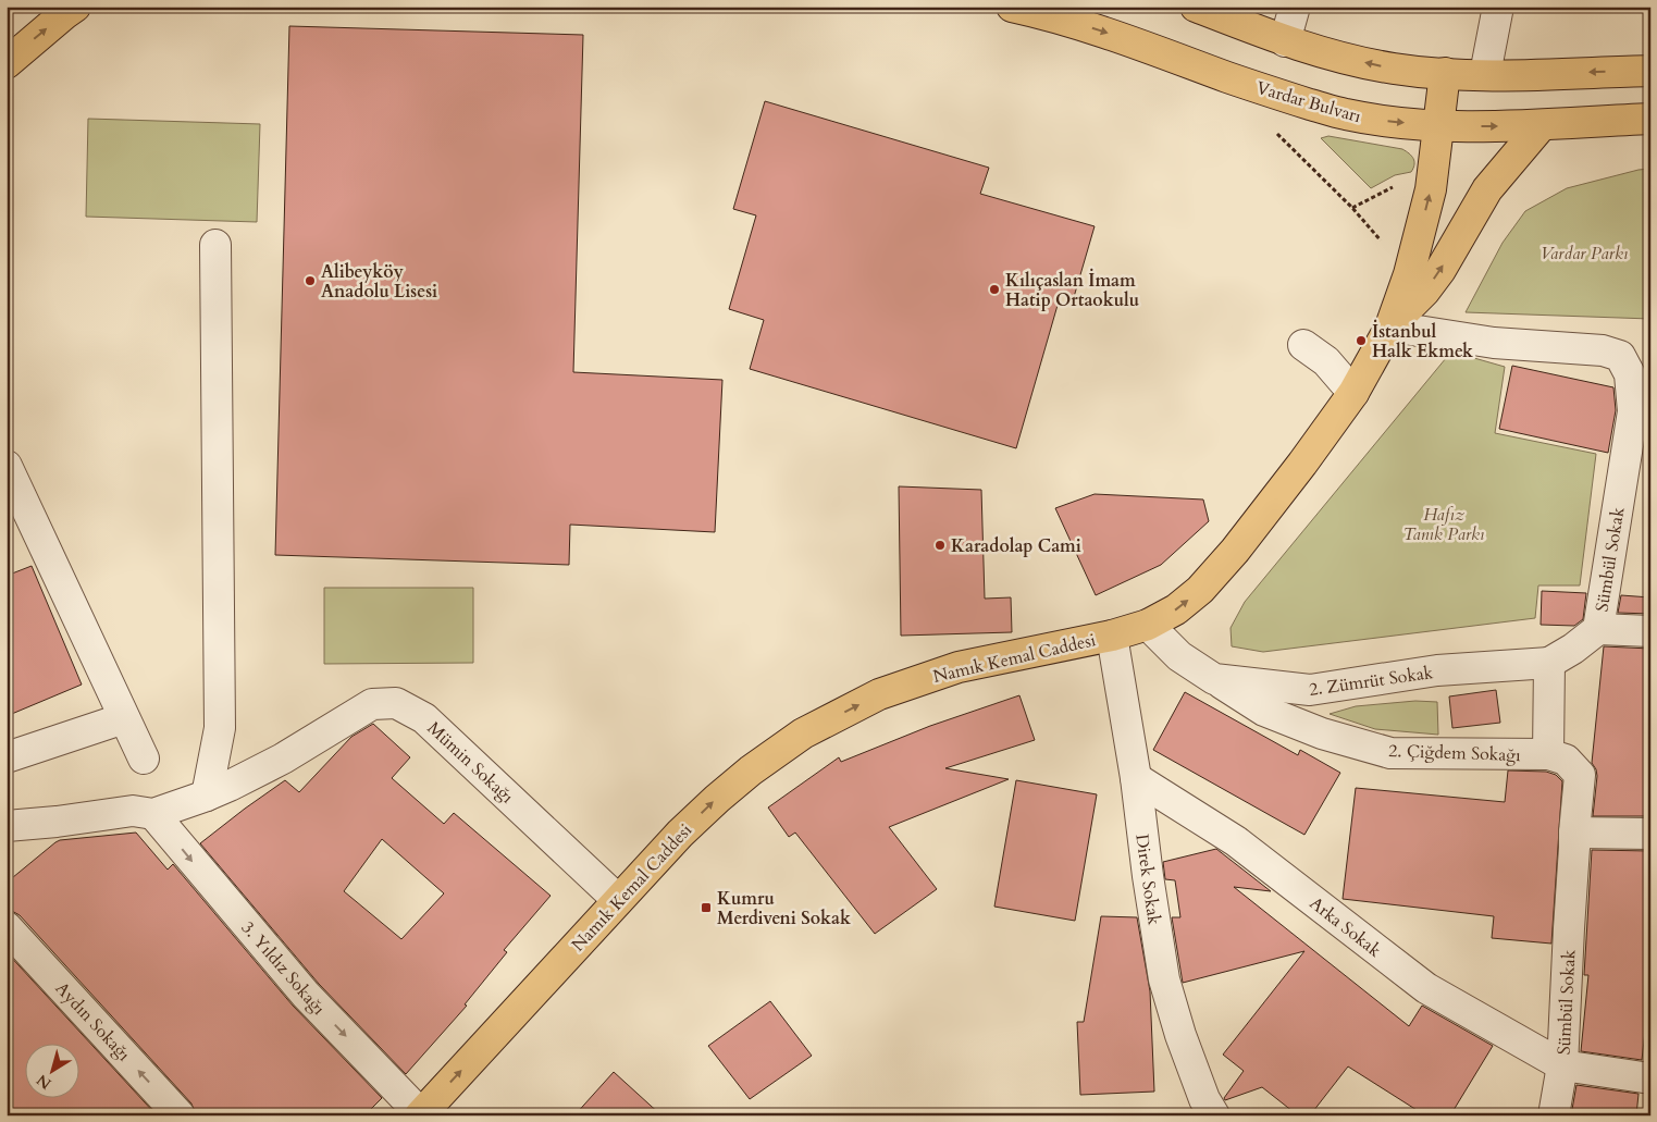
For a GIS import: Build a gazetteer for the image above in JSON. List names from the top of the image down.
{
  "streets": {
    "main road": ["Vardar Bulvarı", "Namık Kemal Caddesi"],
    "street": [
      "Sümbül Sokak",
      "2. Zümrüt Sokak",
      "2. Çiğdem Sokağı",
      "Mümin Sokağı",
      "Direk Sokak",
      "Arka Sokak",
      "3. Yıldız Sokağı",
      "Aydın Sokağı"
    ]
  },
  "crossings": [
    ["Vardar Bulvarı", "Namık Kemal Caddesi"],
    ["Sümbül Sokak", "Namık Kemal Caddesi"],
    ["Sümbül Sokak", "2. Zümrüt Sokak"],
    ["Sümbül Sokak", "2. Çiğdem Sokağı"],
    ["Sümbül Sokak", "Arka Sokak"],
    ["Namık Kemal Caddesi", "2. Zümrüt Sokak"],
    ["Namık Kemal Caddesi", "Mümin Sokağı"],
    ["Namık Kemal Caddesi", "Direk Sokak"],
    ["Namık Kemal Caddesi", "3. Yıldız Sokağı"],
    ["2. Zümrüt Sokak", "2. Çiğdem Sokağı"],
    ["Mümin Sokağı", "3. Yıldız Sokağı"],
    ["Direk Sokak", "Arka Sokak"]
  ],
  "one_way": ["Namık Kemal Caddesi", "3. Yıldız Sokağı", "Aydın Sokağı"],
  "parks": ["Vardar Parkı", "Hafız Tanık Parkı"],
  "places": {
    "other": [
      "Alibeyköy Anadolu Lisesi",
      "Kılıçaslan İmam Hatip Ortaokulu",
      "İstanbul Halk Ekmek",
      "Karadolap Cami"
    ],
    "transit": ["Kumru Merdiveni Sokak"]
  },
  "north": "bottom left"
}
